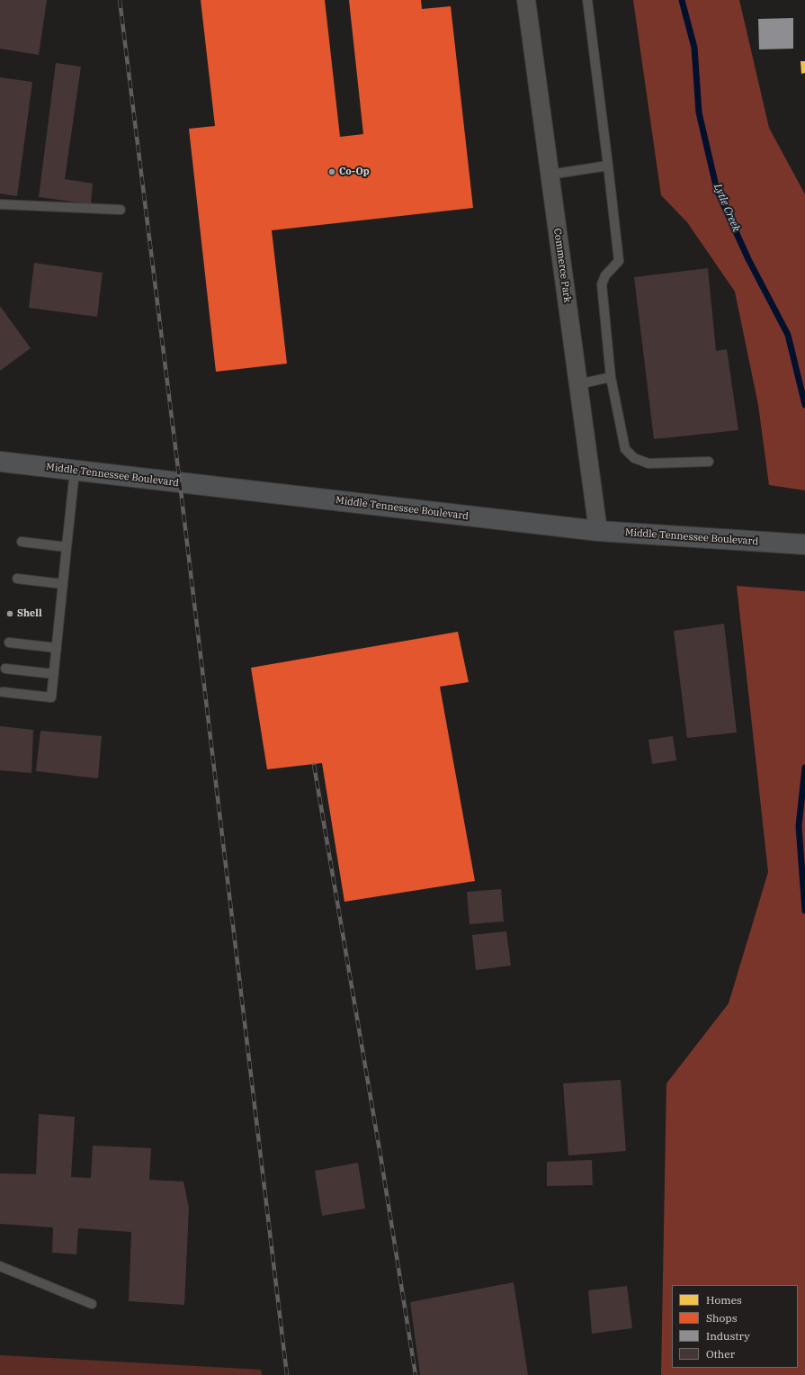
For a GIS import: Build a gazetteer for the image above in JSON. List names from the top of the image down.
{
  "streets": {
    "main road": ["Middle Tennessee Boulevard"],
    "street": ["Commerce Park"]
  },
  "crossings": [
    ["Commerce Park", "Middle Tennessee Boulevard"]
  ],
  "water": ["Lytle Creek"],
  "places": ["Co-Op", "Shell"],
  "legend": [
    "Homes",
    "Shops",
    "Industry",
    "Other"
  ]
}
